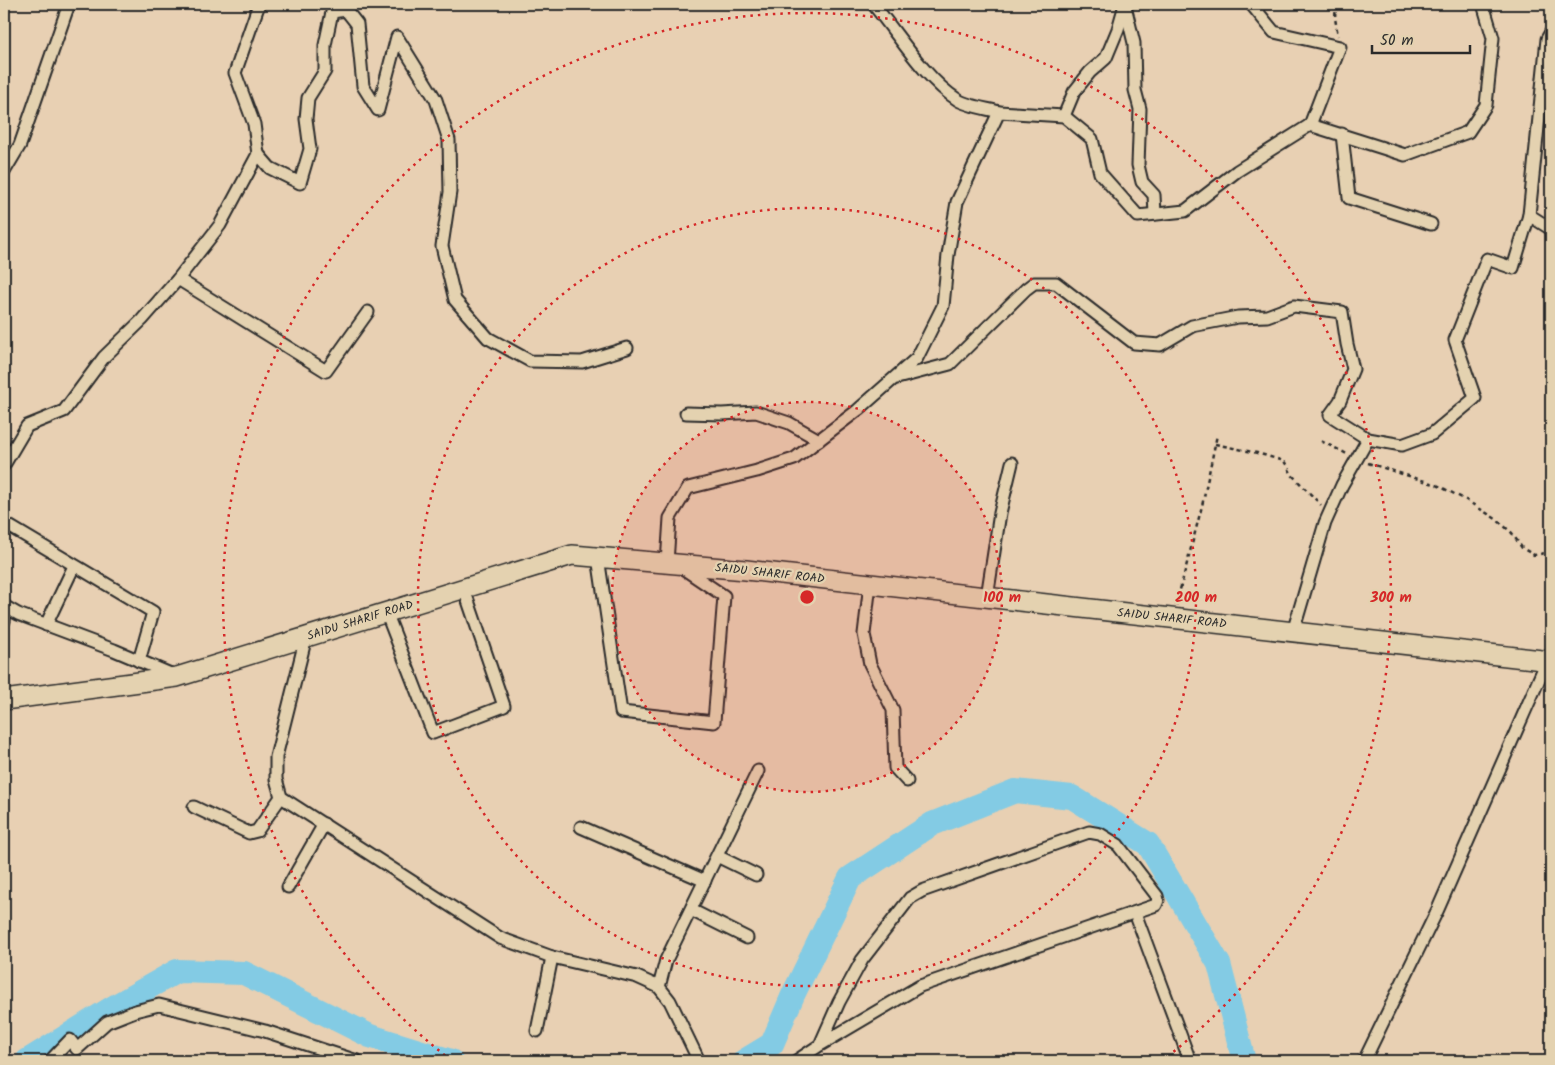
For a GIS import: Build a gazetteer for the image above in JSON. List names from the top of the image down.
{
  "streets": {
    "main road": ["SAIDU SHARIF ROAD"]
  },
  "scale_bar": "50 m",
  "rings": ["100 m", "200 m", "300 m"]
}
